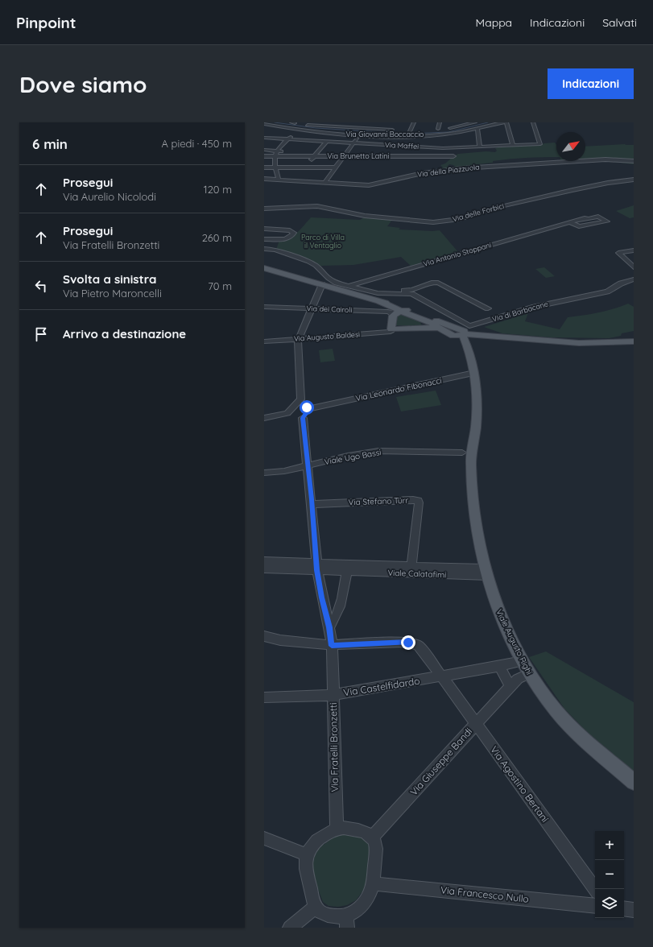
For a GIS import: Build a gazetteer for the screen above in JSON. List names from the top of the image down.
{
  "streets": {
    "main road": ["Viale Augusto Righi"],
    "street": [
      "Via Giovanni Boccaccio",
      "Via Maffei",
      "Via Brunetto Latini",
      "Via della Piazzuola",
      "Via delle Forbici",
      "Via Antonio Stoppani",
      "Via dei Cairoli",
      "Via di Barbacane",
      "Via Augusto Baldesi",
      "Via Leonardo Fibonacci",
      "Viale Ugo Bassi",
      "Via Stefano Türr",
      "Viale Calatafimi",
      "Via Castelfidardo",
      "Via Fratelli Bronzetti",
      "Via Giuseppe Bandi",
      "Via Agostino Bertani",
      "Via Francesco Nullo"
    ]
  },
  "crossings": [
    ["Via Leonardo Fibonacci", "Viale Augusto Righi"],
    ["Viale Ugo Bassi", "Via Fratelli Bronzetti"],
    ["Via Stefano Türr", "Viale Calatafimi"],
    ["Via Stefano Türr", "Via Fratelli Bronzetti"],
    ["Viale Calatafimi", "Viale Augusto Righi"],
    ["Viale Calatafimi", "Via Fratelli Bronzetti"],
    ["Viale Augusto Righi", "Via Castelfidardo"],
    ["Viale Augusto Righi", "Via Giuseppe Bandi"],
    ["Via Castelfidardo", "Via Fratelli Bronzetti"],
    ["Via Castelfidardo", "Via Agostino Bertani"],
    ["Via Fratelli Bronzetti", "Via Giuseppe Bandi"],
    ["Via Fratelli Bronzetti", "Via Agostino Bertani"],
    ["Via Fratelli Bronzetti", "Via Francesco Nullo"],
    ["Via Giuseppe Bandi", "Via Agostino Bertani"],
    ["Via Giuseppe Bandi", "Via Francesco Nullo"]
  ],
  "parks": ["Parco di Villa il Ventaglio"],
  "north": "top right",
  "page": {
    "header": "Pinpoint",
    "nav": ["Mappa", "Indicazioni", "Salvati"],
    "buttons": "Indicazioni",
    "title": "Dove siamo",
    "heading": ["6 min", "A piedi · 450 m"],
    "list": [
      ["Prosegui", "Via Aurelio Nicolodi", "120 m"],
      ["Prosegui", "Via Fratelli Bronzetti", "260 m"],
      ["Svolta a sinistra", "Via Pietro Maroncelli", "70 m"],
      "Arrivo a destinazione"
    ],
    "map_buttons": ["+", "−"]
  }
}
